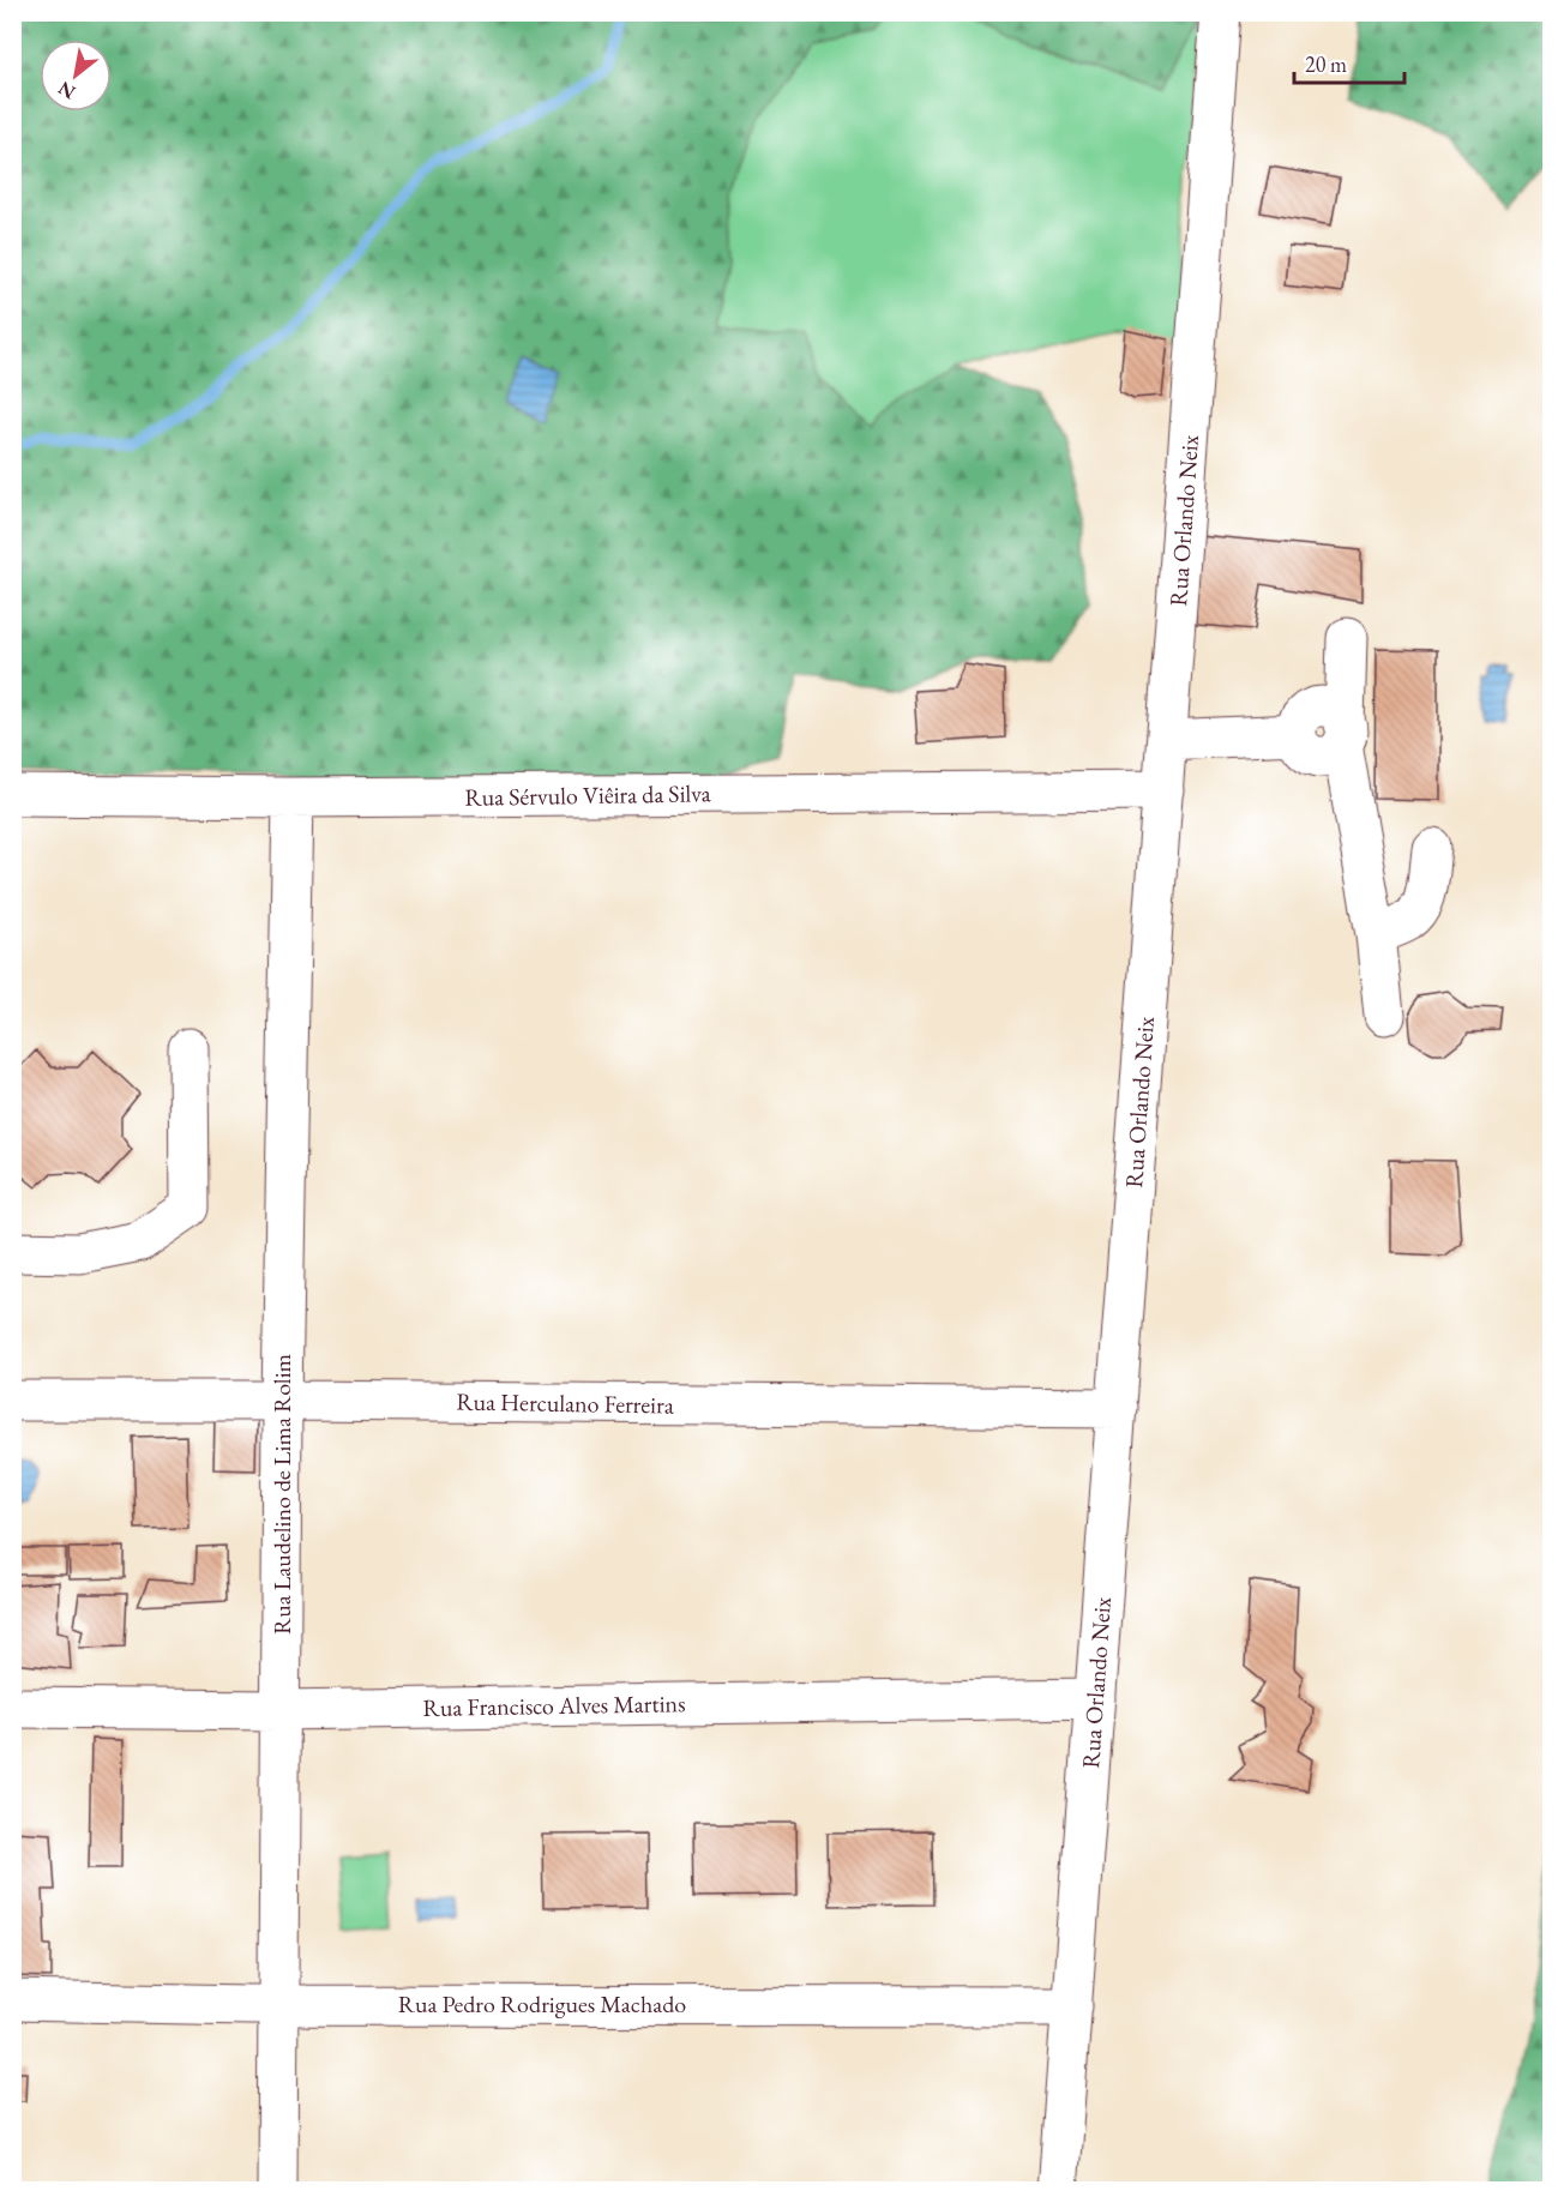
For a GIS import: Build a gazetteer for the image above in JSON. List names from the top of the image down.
{
  "streets": {
    "street": [
      "Rua Orlando Neix",
      "Rua Sérvulo Viêira da Silva",
      "Rua Herculano Ferreira",
      "Rua Laudelino de Lima Rolim",
      "Rua Francisco Alves Martins",
      "Rua Pedro Rodrigues Machado"
    ]
  },
  "crossings": [
    ["Rua Orlando Neix", "Rua Sérvulo Viêira da Silva"],
    ["Rua Orlando Neix", "Rua Herculano Ferreira"],
    ["Rua Orlando Neix", "Rua Francisco Alves Martins"],
    ["Rua Orlando Neix", "Rua Pedro Rodrigues Machado"],
    ["Rua Sérvulo Viêira da Silva", "Rua Laudelino de Lima Rolim"],
    ["Rua Herculano Ferreira", "Rua Laudelino de Lima Rolim"],
    ["Rua Laudelino de Lima Rolim", "Rua Francisco Alves Martins"],
    ["Rua Laudelino de Lima Rolim", "Rua Pedro Rodrigues Machado"]
  ],
  "scale_bar": "20 m",
  "north": "bottom left"
}
